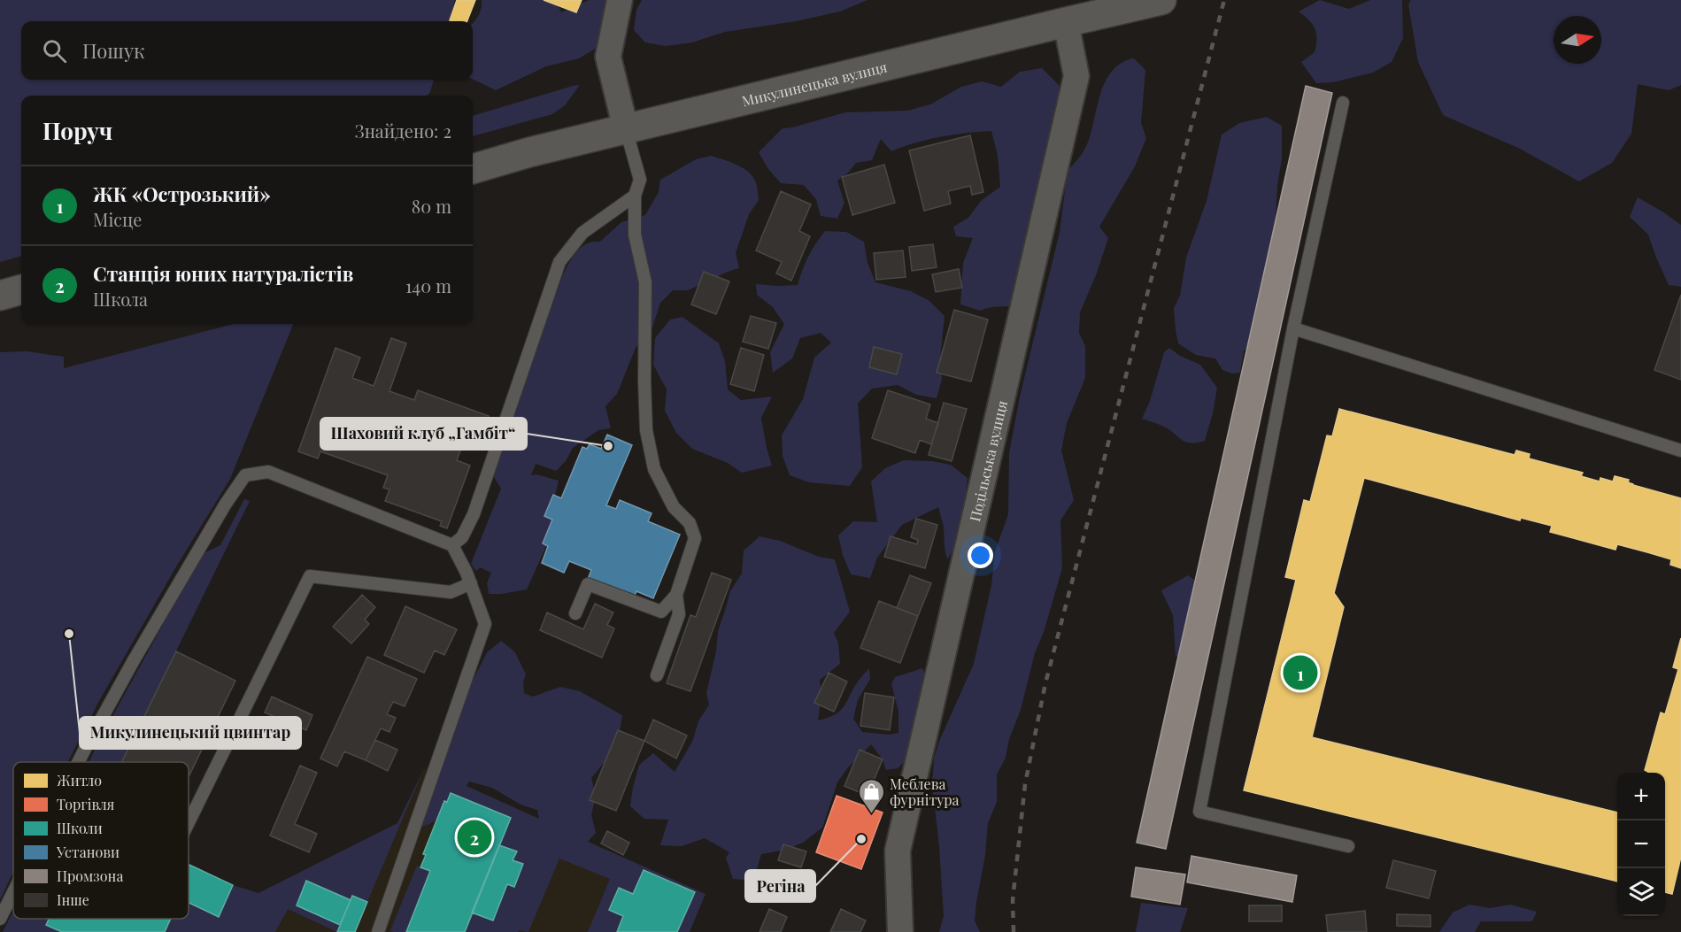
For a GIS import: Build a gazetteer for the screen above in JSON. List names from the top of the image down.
{
  "streets": {
    "main road": ["Микулинецька вулиця"],
    "street": ["Подільська вулиця"]
  },
  "crossings": [
    ["Микулинецька вулиця", "Подільська вулиця"]
  ],
  "places": {
    "other": ["Шаховий клуб „Гамбіт“", "Микулинецький цвинтар", "Регіна"],
    "shop": ["Меблева фурнітура"]
  },
  "legend": [
    "Житло",
    "Торгівля",
    "Школи",
    "Установи",
    "Промзона",
    "Інше"
  ],
  "north": "right",
  "page": {
    "search": "Пошук",
    "heading": ["Поруч", "Знайдено: 2"],
    "list": [
      {
        "mark": "1",
        "name": "ЖК «Острозький»",
        "note": "Місце",
        "value": "80 m"
      },
      {
        "mark": "2",
        "name": "Станція юних натуралістів",
        "note": "Школа",
        "value": "140 m"
      }
    ],
    "pins": ["1", "2"],
    "map_buttons": ["+", "−"]
  }
}
